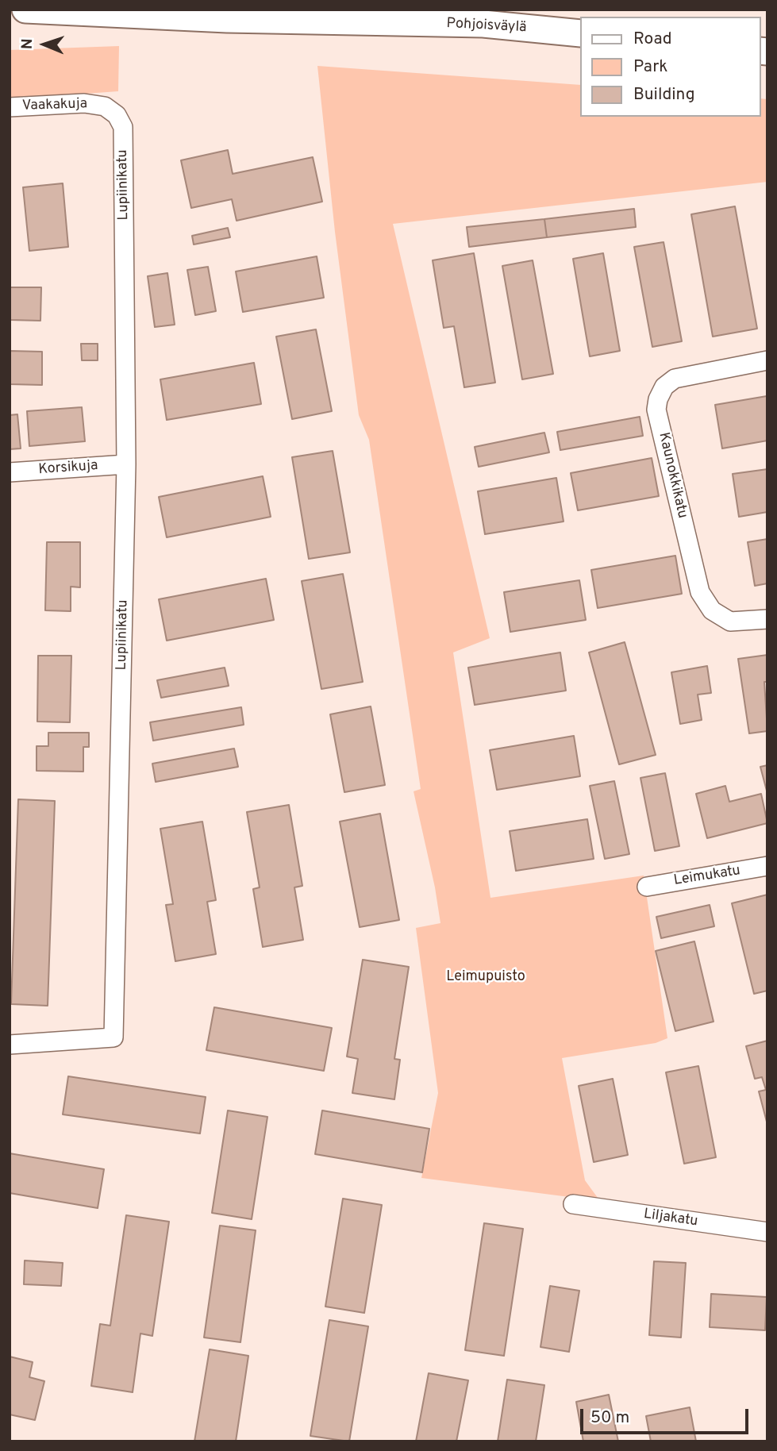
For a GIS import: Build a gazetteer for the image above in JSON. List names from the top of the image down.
{
  "streets": {
    "main road": ["Pohjoisväylä"],
    "street": [
      "Vaakakuja",
      "Lupiinikatu",
      "Korsikuja",
      "Kaunokkikatu",
      "Leimukatu",
      "Liljakatu"
    ]
  },
  "crossings": [
    ["Vaakakuja", "Lupiinikatu"],
    ["Lupiinikatu", "Korsikuja"]
  ],
  "parks": ["Leimupuisto"],
  "legend": ["Road", "Park", "Building"],
  "scale_bar": "50 m",
  "north": "left"
}
